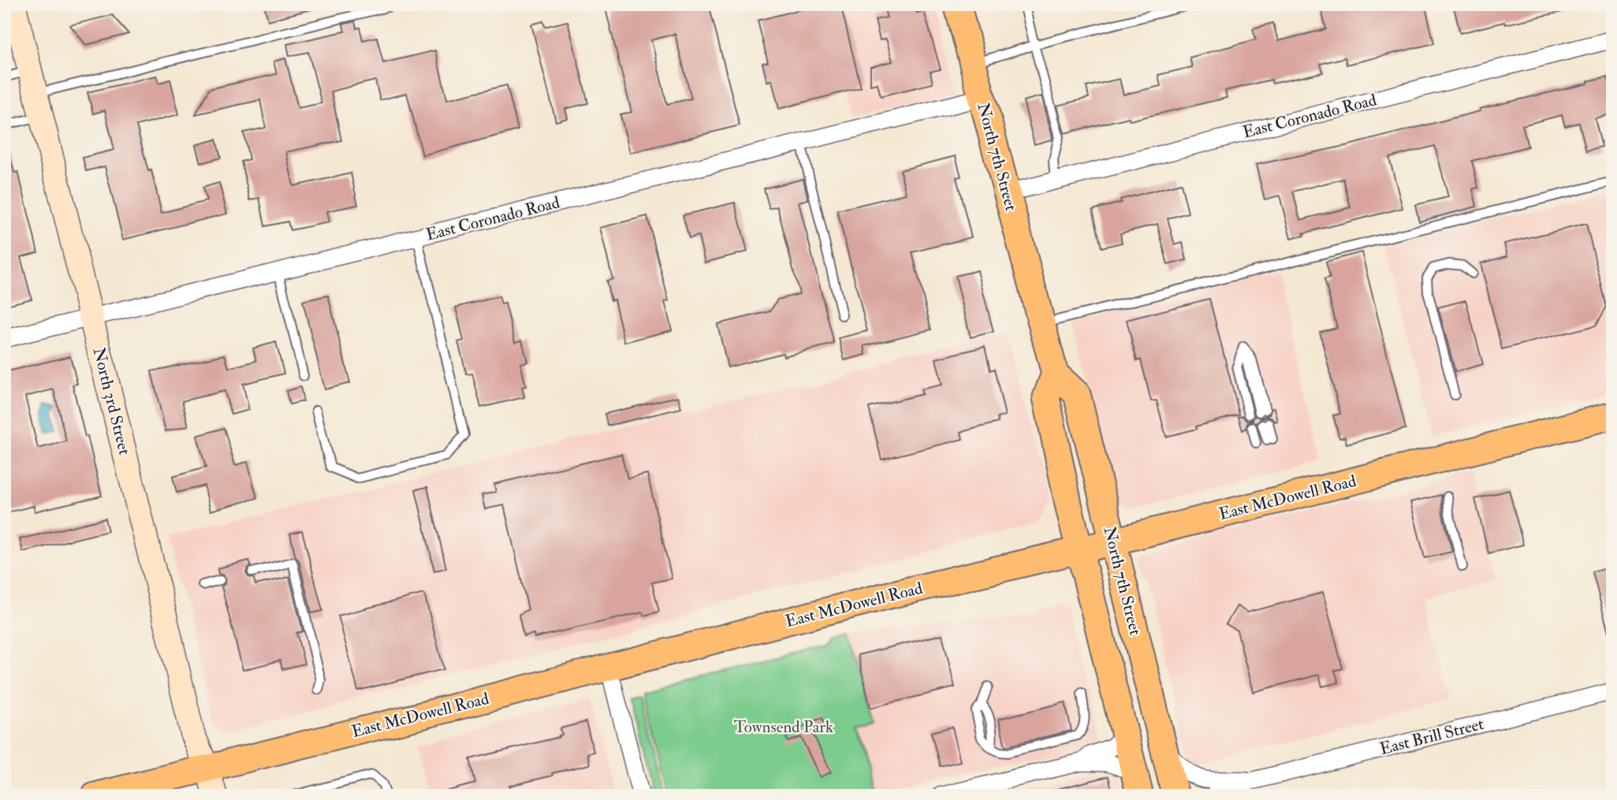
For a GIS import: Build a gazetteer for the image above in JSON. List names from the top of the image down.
{
  "streets": {
    "main road": ["North 7th Street", "East McDowell Road"],
    "street": ["East Coronado Road", "North 3rd Street", "East Brill Street"]
  },
  "crossings": [
    ["East Coronado Road", "North 7th Street"],
    ["East Coronado Road", "North 3rd Street"],
    ["North 7th Street", "East McDowell Road"],
    ["North 7th Street", "East Brill Street"],
    ["North 3rd Street", "East McDowell Road"]
  ],
  "parks": ["Townsend Park"]
}
